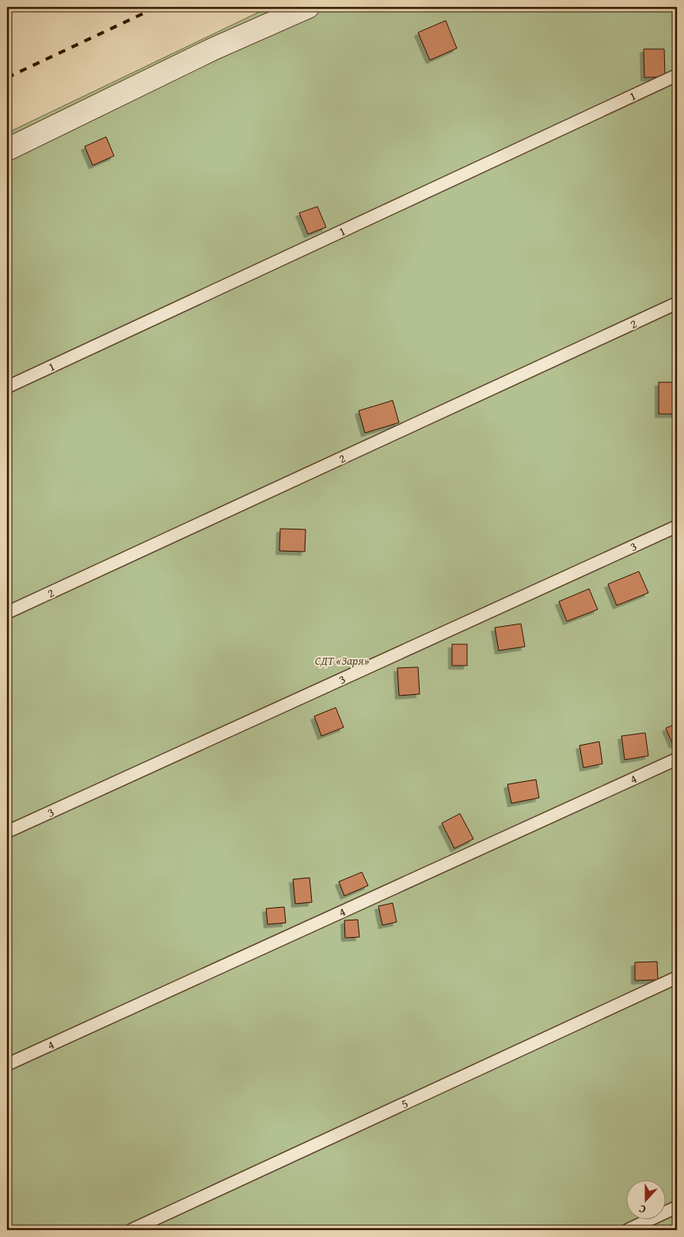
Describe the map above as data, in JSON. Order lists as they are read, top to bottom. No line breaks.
{"streets":{"lane":["1","2","3","4","5"]},"parks":["СДТ «Заря»"],"north":"bottom"}
